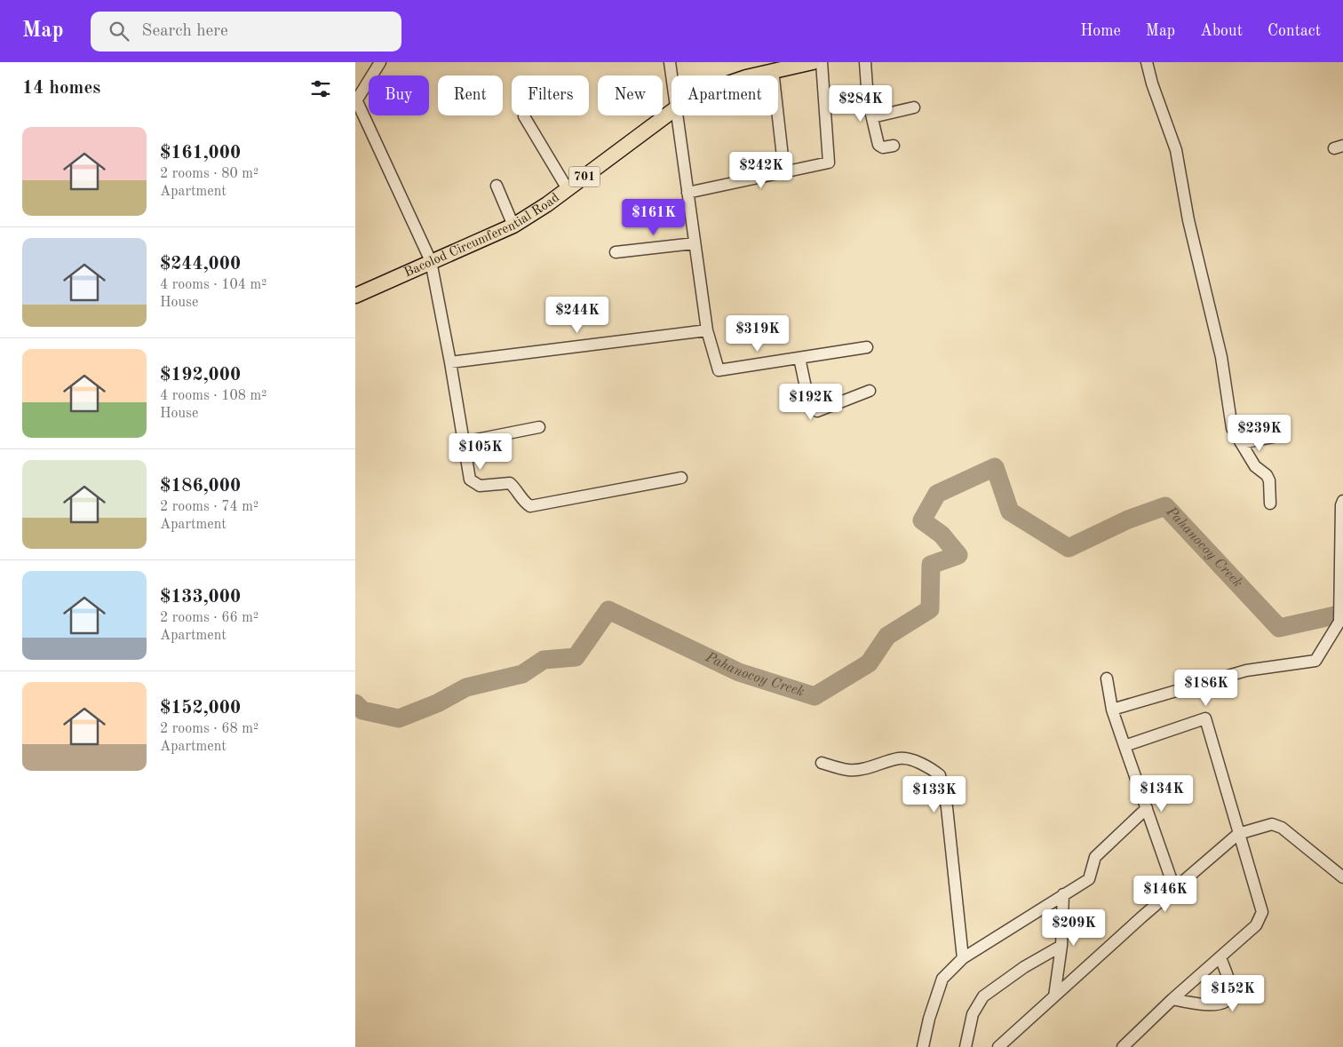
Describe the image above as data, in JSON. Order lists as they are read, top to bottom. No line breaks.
{"streets":{"main road":["701","Bacolod Circumferential Road"]},"water":["Pahanocoy Creek"],"page":{"header":"Map","search":"Search here","nav":["Home","Map","About","Contact"],"heading":"14 homes","chip":["Buy","Rent","Filters","New","Apartment"],"price":["$284K","$242K","$161K","$244K","$319K","$192K","$239K","$105K","$186K","$134K","$133K","$146K","$209K","$152K"],"list":[{"name":"$161,000","note":"2 rooms · 80 m² · Apartment"},{"name":"$244,000","note":"4 rooms · 104 m² · House"},{"name":"$192,000","note":"4 rooms · 108 m² · House"},{"name":"$186,000","note":"2 rooms · 74 m² · Apartment"},{"name":"$133,000","note":"2 rooms · 66 m² · Apartment"},{"name":"$152,000","note":"2 rooms · 68 m² · Apartment"}]}}
